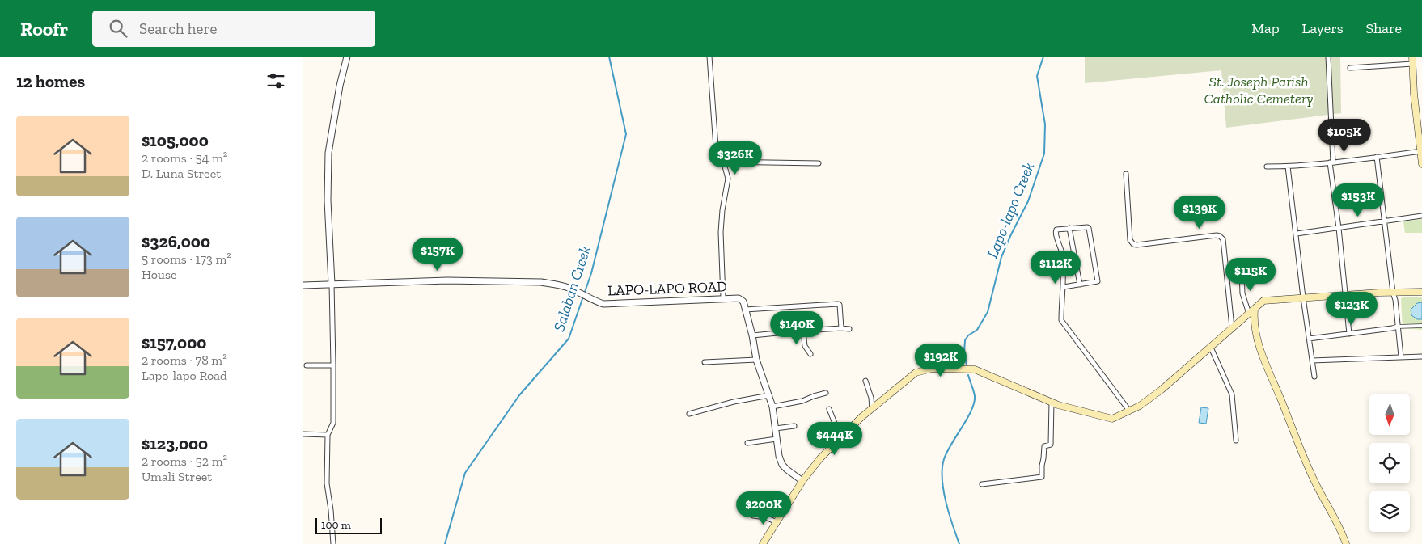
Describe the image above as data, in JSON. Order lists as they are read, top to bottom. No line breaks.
{"streets":{"street":["LAPO-LAPO ROAD"]},"water":["Lapo-lapo Creek","Salaban Creek"],"parks":["St. Joseph Parish Catholic Cemetery"],"scale_bar":"100 m","north":"bottom","page":{"header":"Roofr","search":"Search here","nav":["Map","Layers","Share"],"heading":"12 homes","list":[{"name":"$105,000","note":"2 rooms · 54 m² · D. Luna Street"},{"name":"$326,000","note":"5 rooms · 173 m² · House"},{"name":"$157,000","note":"2 rooms · 78 m² · Lapo-lapo Road"},{"name":"$123,000","note":"2 rooms · 52 m² · Umali Street"}],"price":["$105K","$326K","$153K","$139K","$157K","$112K","$115K","$123K","$140K","$192K","$444K","$200K"],"scale":"100 m"}}
